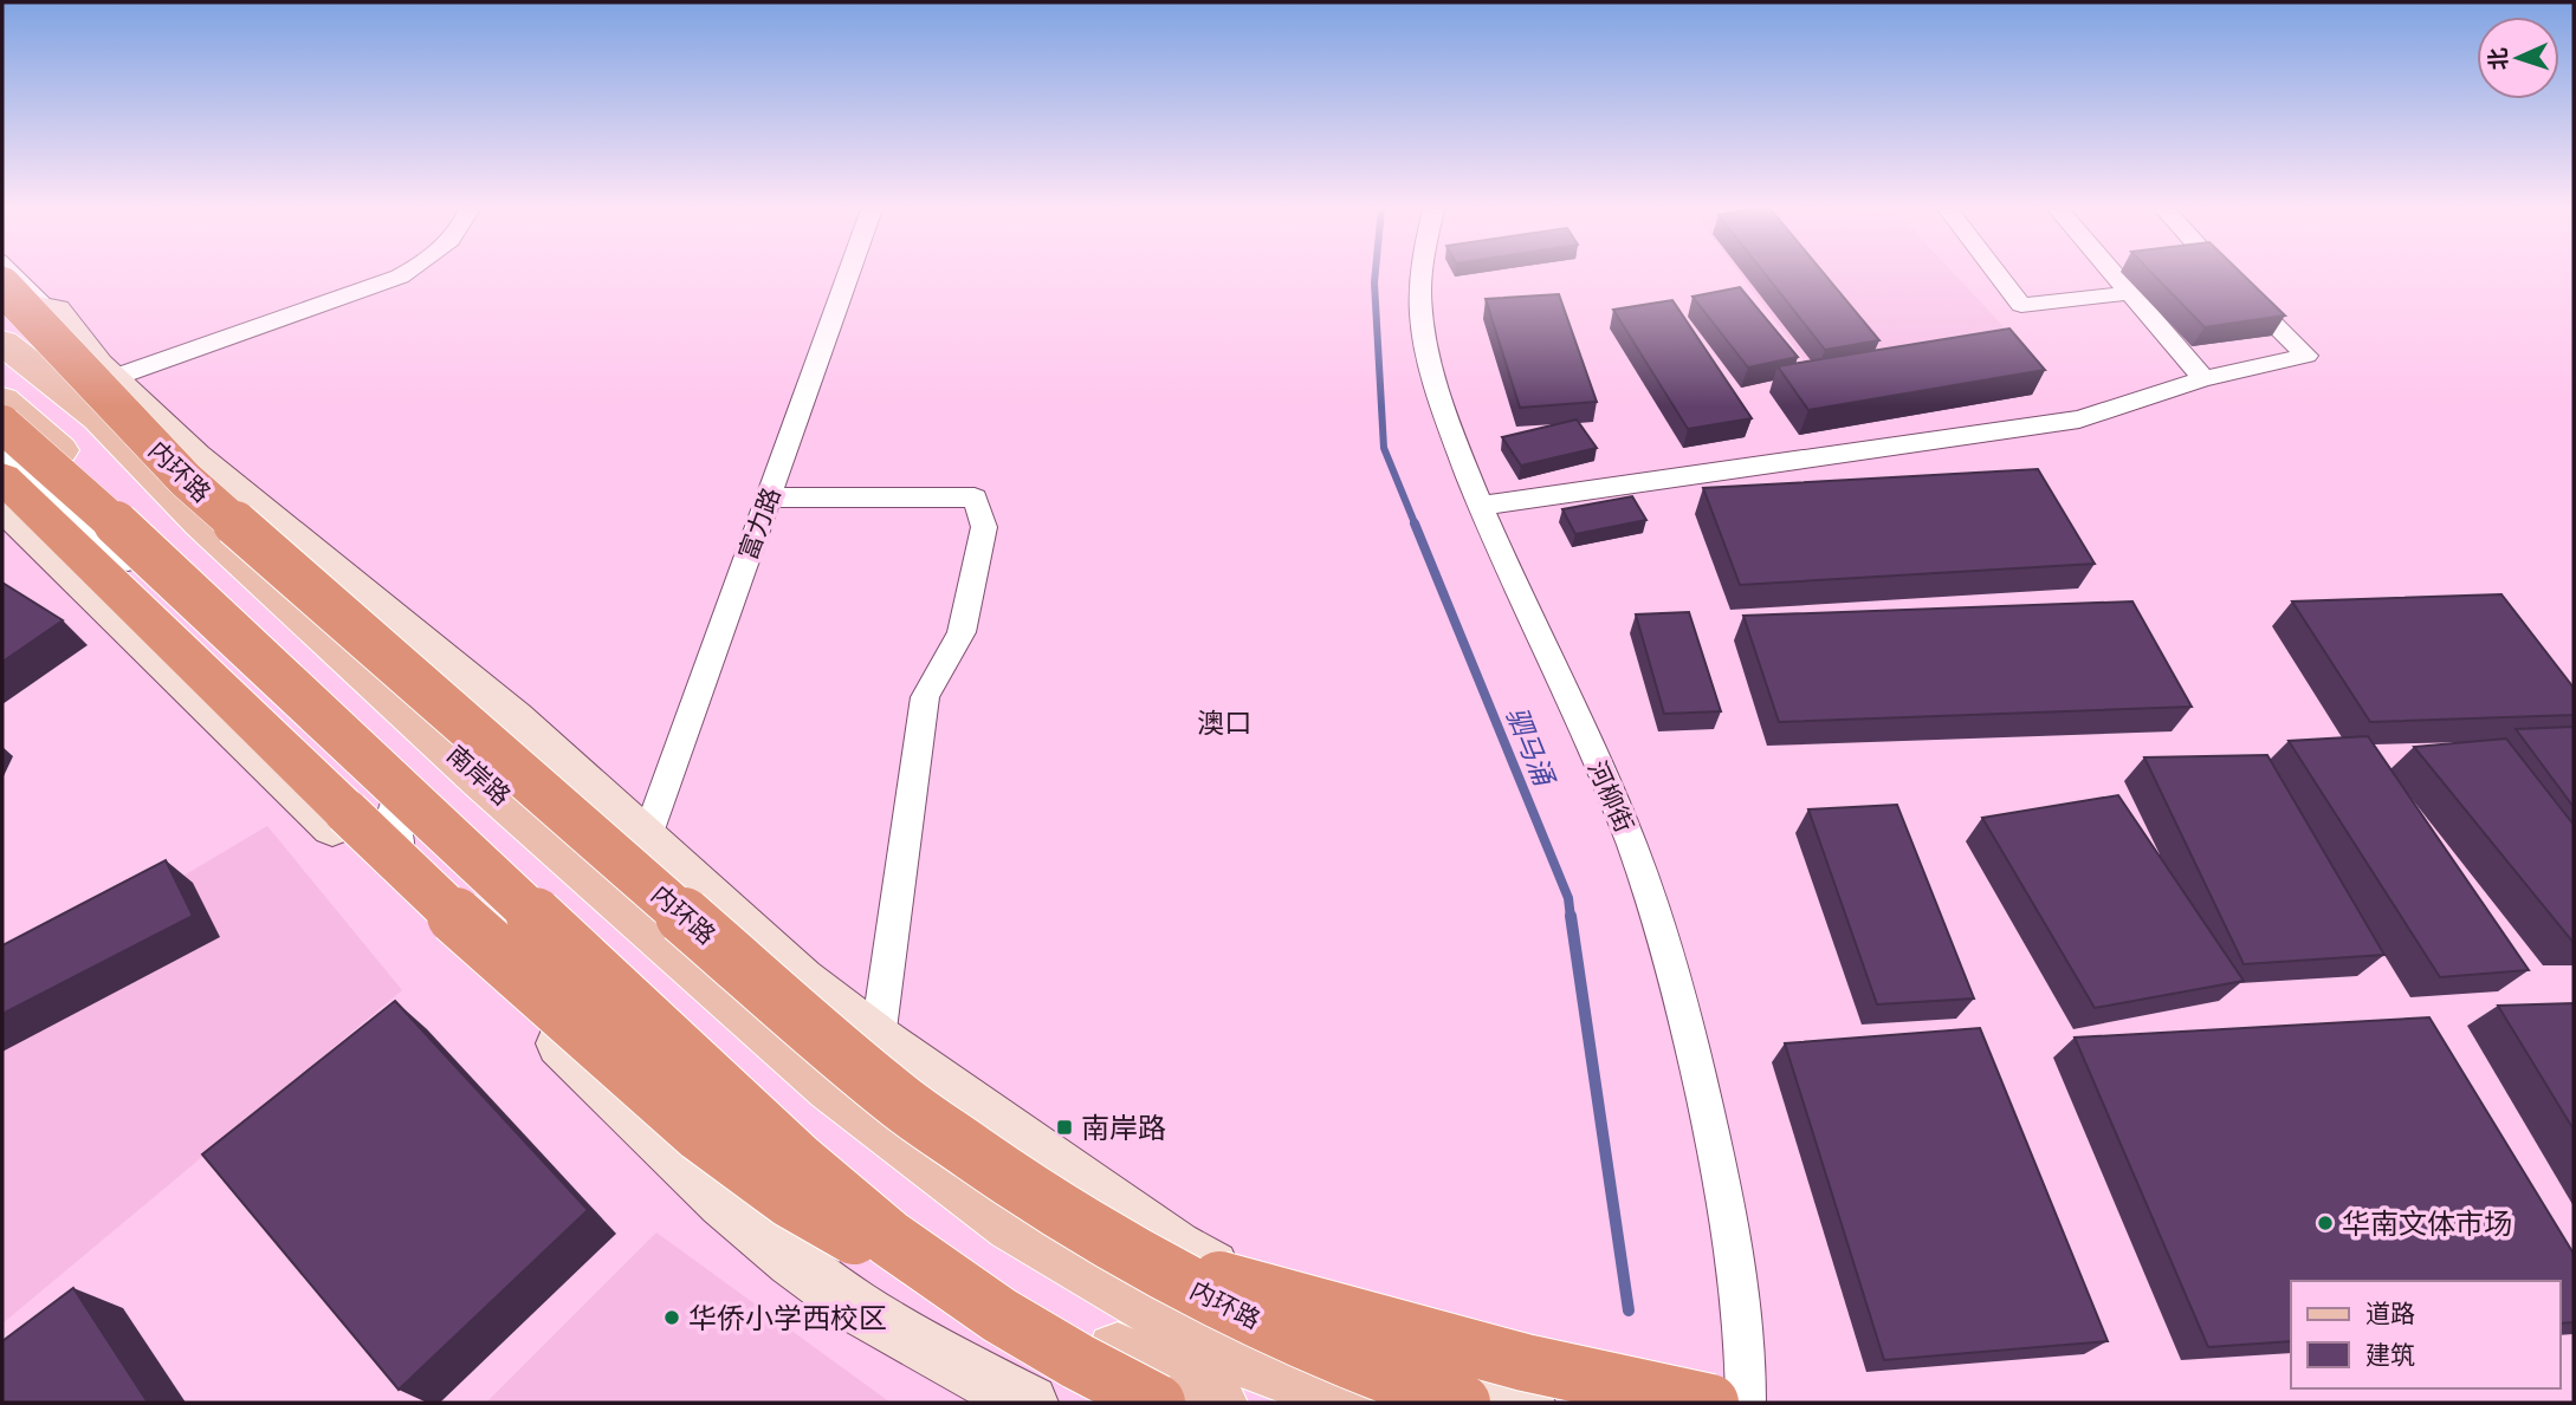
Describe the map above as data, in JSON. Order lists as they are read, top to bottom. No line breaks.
{"streets":{"highway":["内环路"],"main road":["南岸路"],"street":["富力路","河柳街"]},"crossings":[["内环路","南岸路"]],"districts":["澳口"],"water":["驷马涌"],"places":{"transit":["南岸路"],"other":["华南文体市场","华侨小学西校区"]},"legend":["道路","建筑"],"north":"left"}
